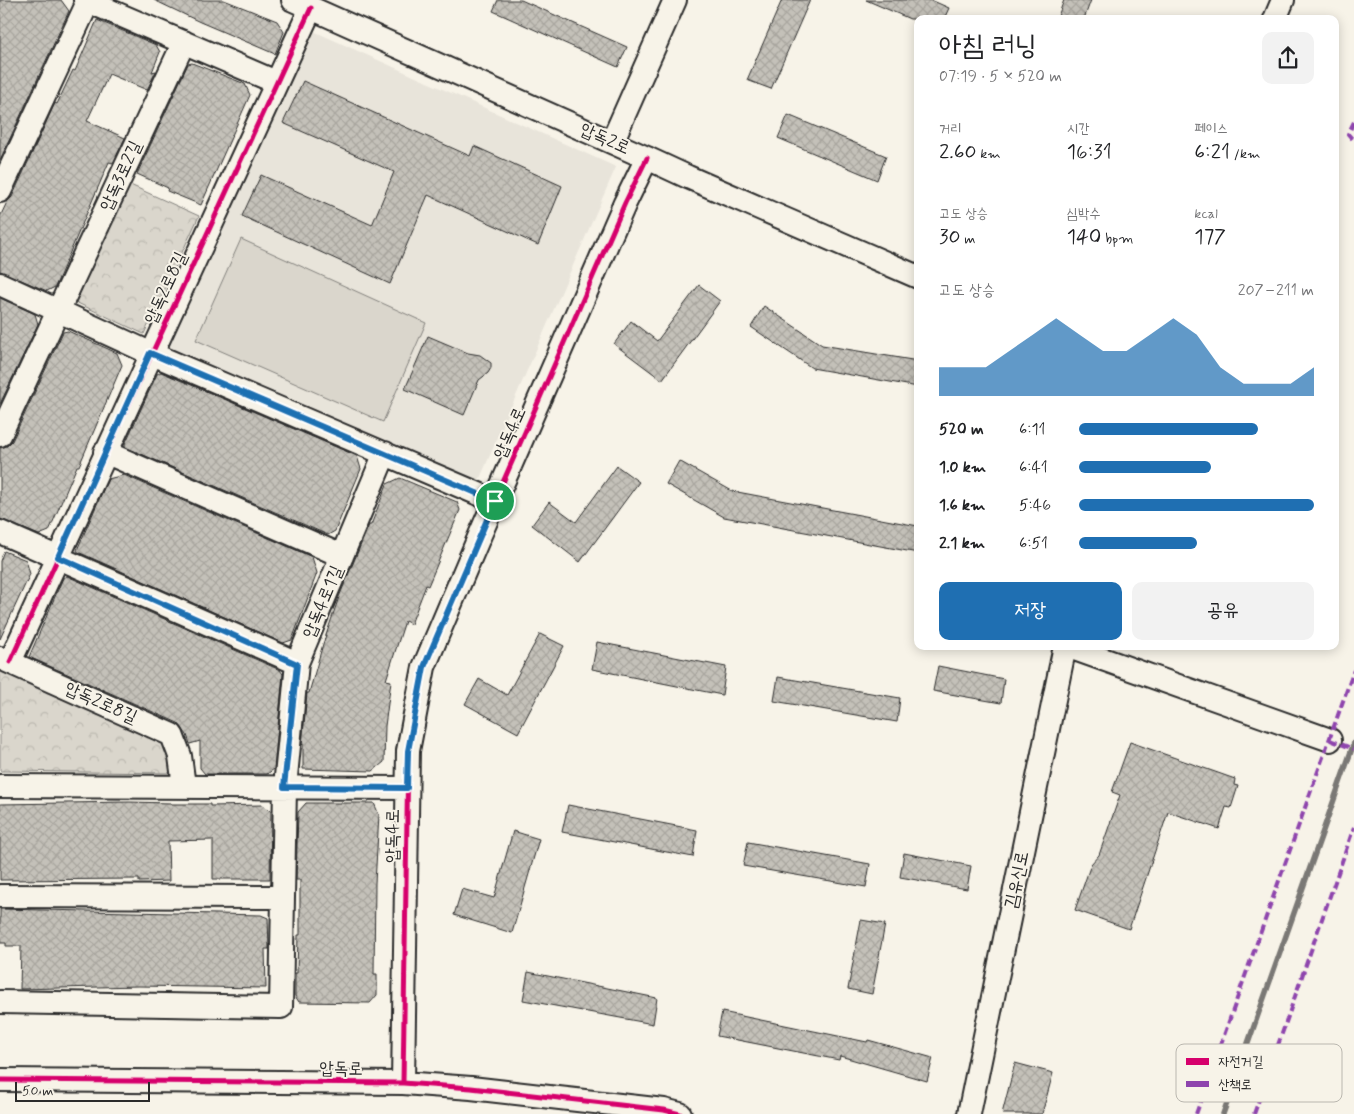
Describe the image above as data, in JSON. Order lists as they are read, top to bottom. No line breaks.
{"streets":{"street":["압독2로","압독3로2길","압독2로8길","압독4로","압독4로1길","김유신로","압독로"]},"crossings":[["압독2로","압독2로8길"],["압독2로","압독4로"],["압독4로","압독로"]],"legend":["자전거길","산책로"],"scale_bar":"50 m","page":{"heading":["아침 러닝","07:19 · 5 × 520 m"],"stats":[["거리","2.60 km"],["시간","16:31"],["페이스","6:21 /km"],["고도 상승","30 m"],["심박수","140 bpm"],["kcal","177"]],"chart":["고도 상승","207–211 m"],"list":[{"name":"520 m","note":"6:11"},{"name":"1.0 km","note":"6:41"},{"name":"1.6 km","note":"5:46"},{"name":"2.1 km","note":"6:51"}],"buttons":["저장","공유"],"scale":"50 m"}}
